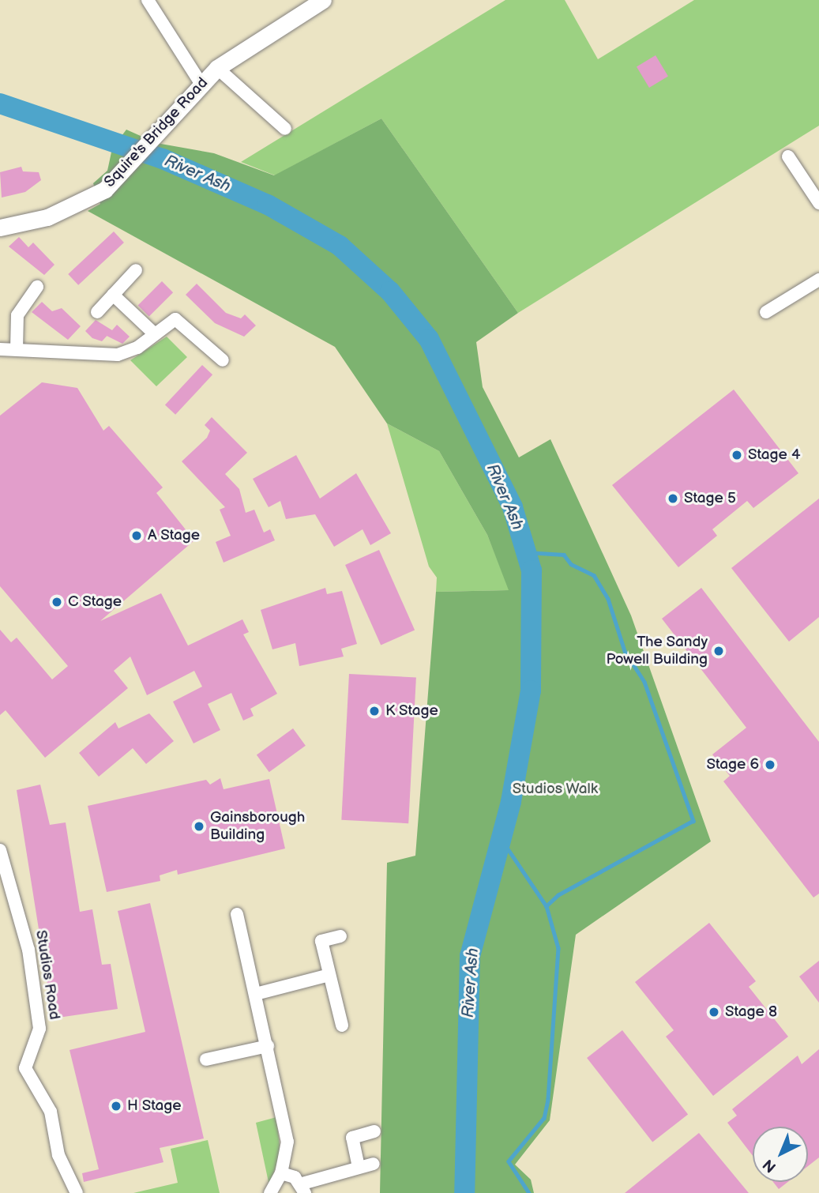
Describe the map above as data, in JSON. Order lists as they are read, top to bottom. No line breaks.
{"streets":{"street":["Squire's Bridge Road","Studios Road"]},"water":["River Ash"],"parks":["Studios Walk"],"places":["Stage 4","Stage 5","A Stage","C Stage","The Sandy Powell Building","K Stage","Stage 6","Gainsborough Building","Stage 8","H Stage"],"north":"bottom left"}
